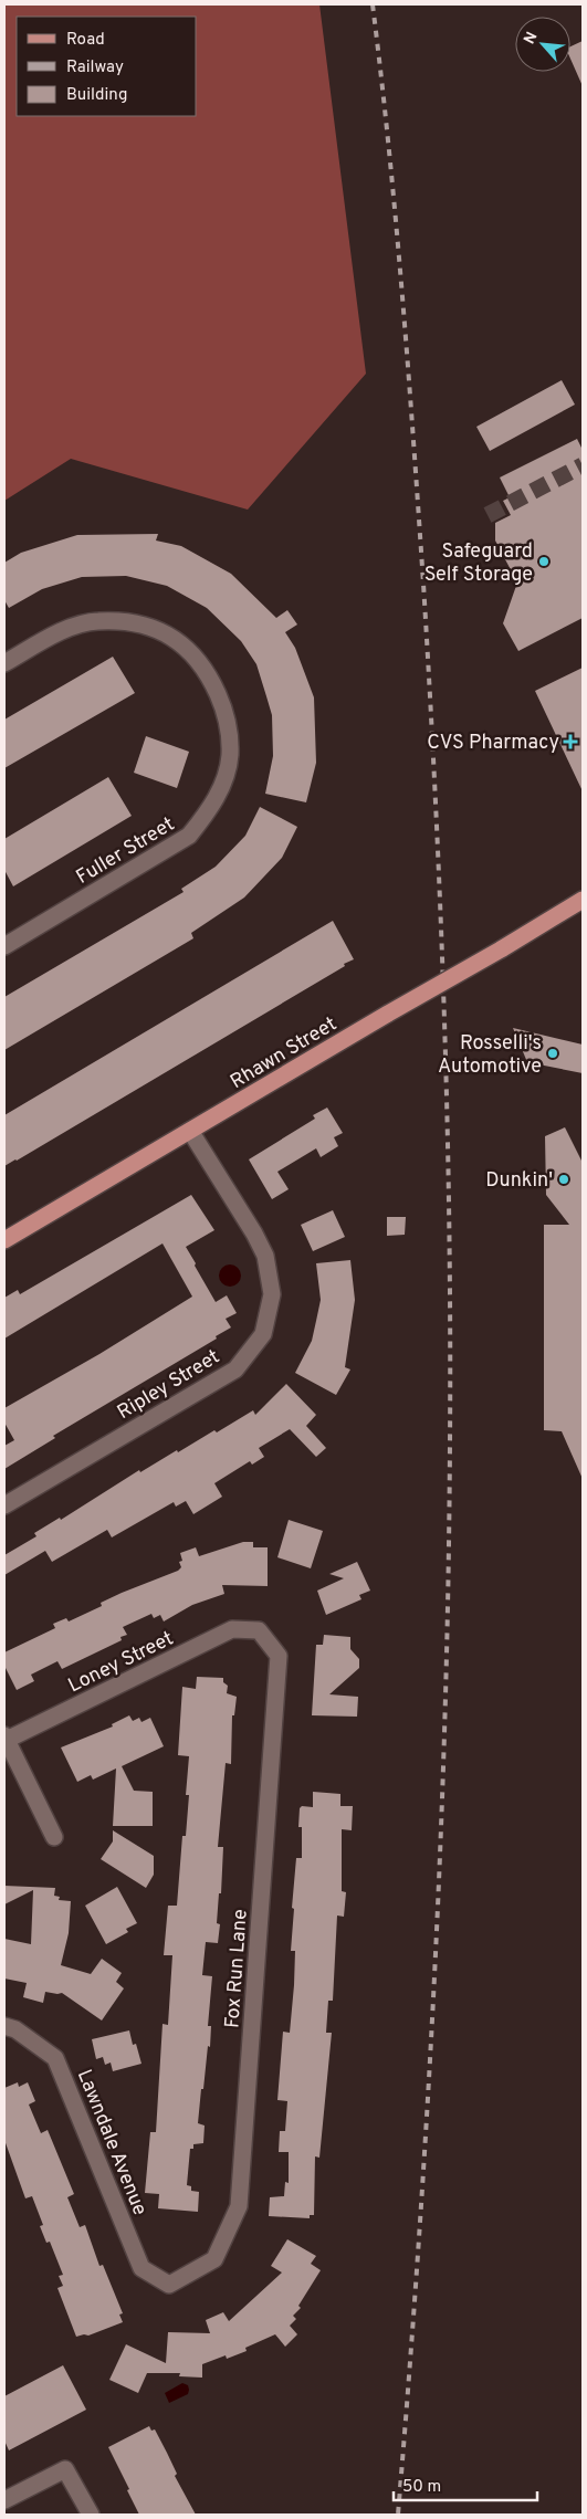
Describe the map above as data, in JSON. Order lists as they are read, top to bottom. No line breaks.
{"streets":{"main road":["Rhawn Street"],"street":["Fuller Street","Ripley Street","Loney Street","Fox Run Lane","Lawndale Avenue"]},"crossings":[["Rhawn Street","Ripley Street"],["Loney Street","Fox Run Lane"],["Fox Run Lane","Lawndale Avenue"]],"places":{"other":["Safeguard Self Storage","Rosselli's Automotive","Dunkin'"],"health":["CVS Pharmacy"]},"legend":["Road","Railway","Building"],"scale_bar":"50 m","north":"top left"}
